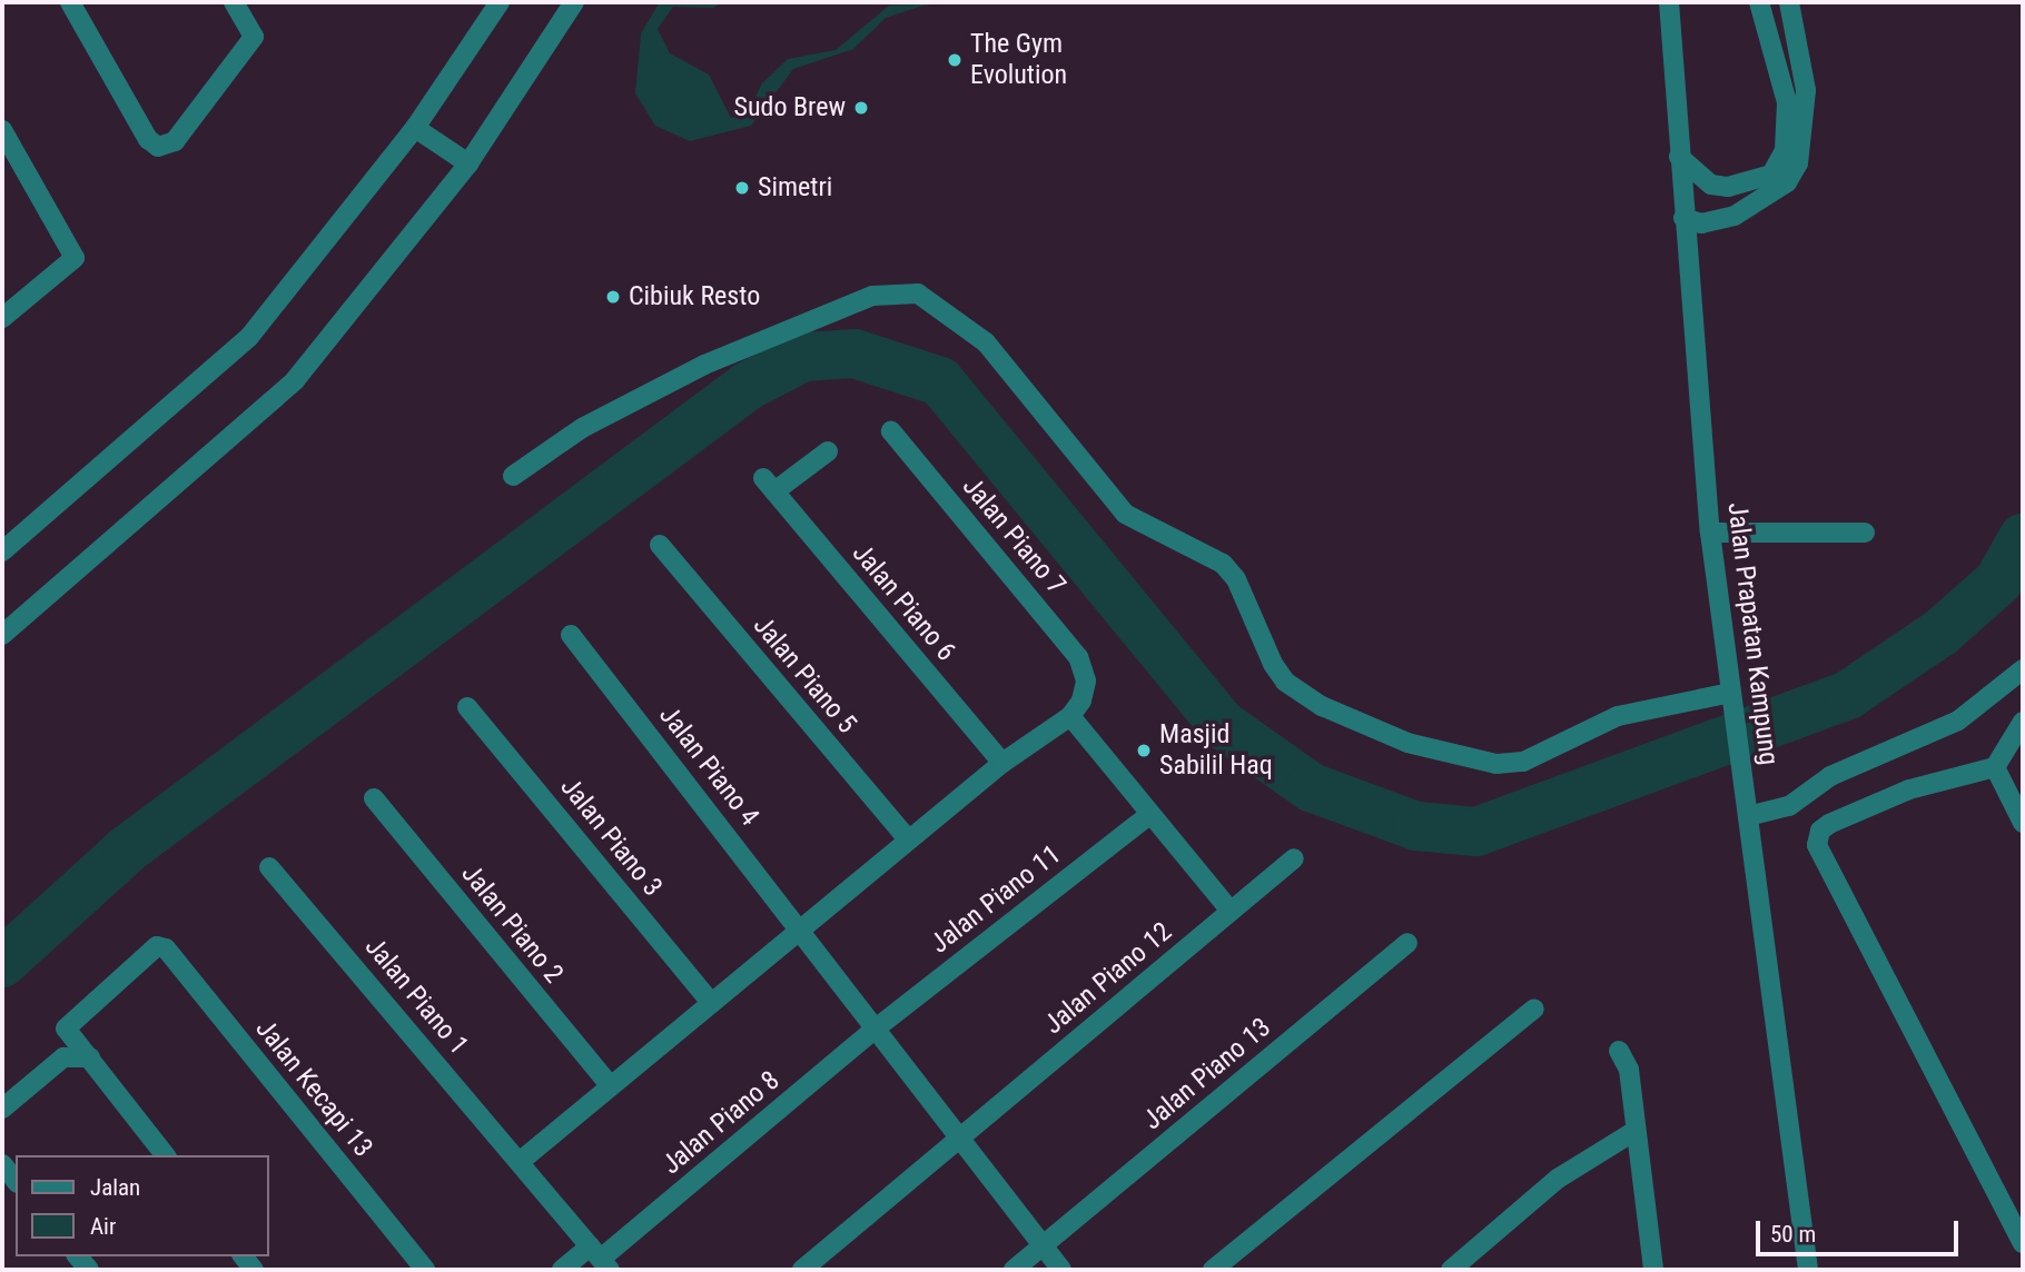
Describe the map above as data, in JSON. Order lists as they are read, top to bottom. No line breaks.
{"streets":{"street":["Jalan Piano 7","Jalan Piano 6","Jalan Prapatan Kampung","Jalan Piano 5","Jalan Piano 4","Jalan Piano 3","Jalan Piano 11","Jalan Piano 2","Jalan Piano 12","Jalan Piano 1","Jalan Piano 13","Jalan Kecapi 13","Jalan Piano 8"]},"crossings":[["Jalan Piano 4","Jalan Piano 11"],["Jalan Piano 4","Jalan Piano 12"],["Jalan Piano 4","Jalan Piano 13"],["Jalan Piano 4","Jalan Piano 8"],["Jalan Piano 11","Jalan Piano 8"],["Jalan Piano 1","Jalan Piano 8"]],"places":["The Gym Evolution","Sudo Brew","Simetri","Cibiuk Resto","Masjid Sabilil Haq"],"legend":["Jalan","Air"],"scale_bar":"50 m"}
